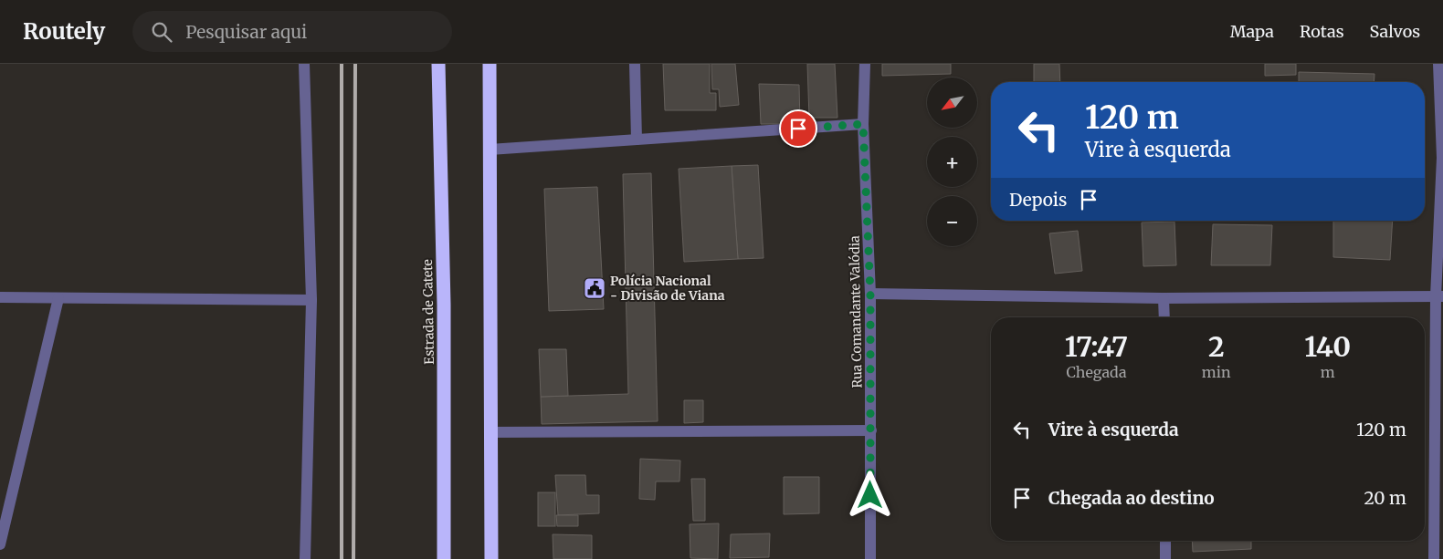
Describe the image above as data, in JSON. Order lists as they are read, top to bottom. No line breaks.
{"streets":{"highway":["Estrada de Catete"],"street":["Rua Comandante Valódia"]},"places":{"public building":["Polícia Nacional - Divisão de Viana"]},"north":"bottom left","page":{"header":"Routely","search":"Pesquisar aqui","nav":["Mapa","Rotas","Salvos"],"map_buttons":["+","−"],"turn":["120 m","Vire à esquerda"],"then":"Depois","eta":["17:47","Chegada","2","min","140","m"],"list":[{"name":"Vire à esquerda","value":"120 m"},{"name":"Chegada ao destino","value":"20 m"}]}}
